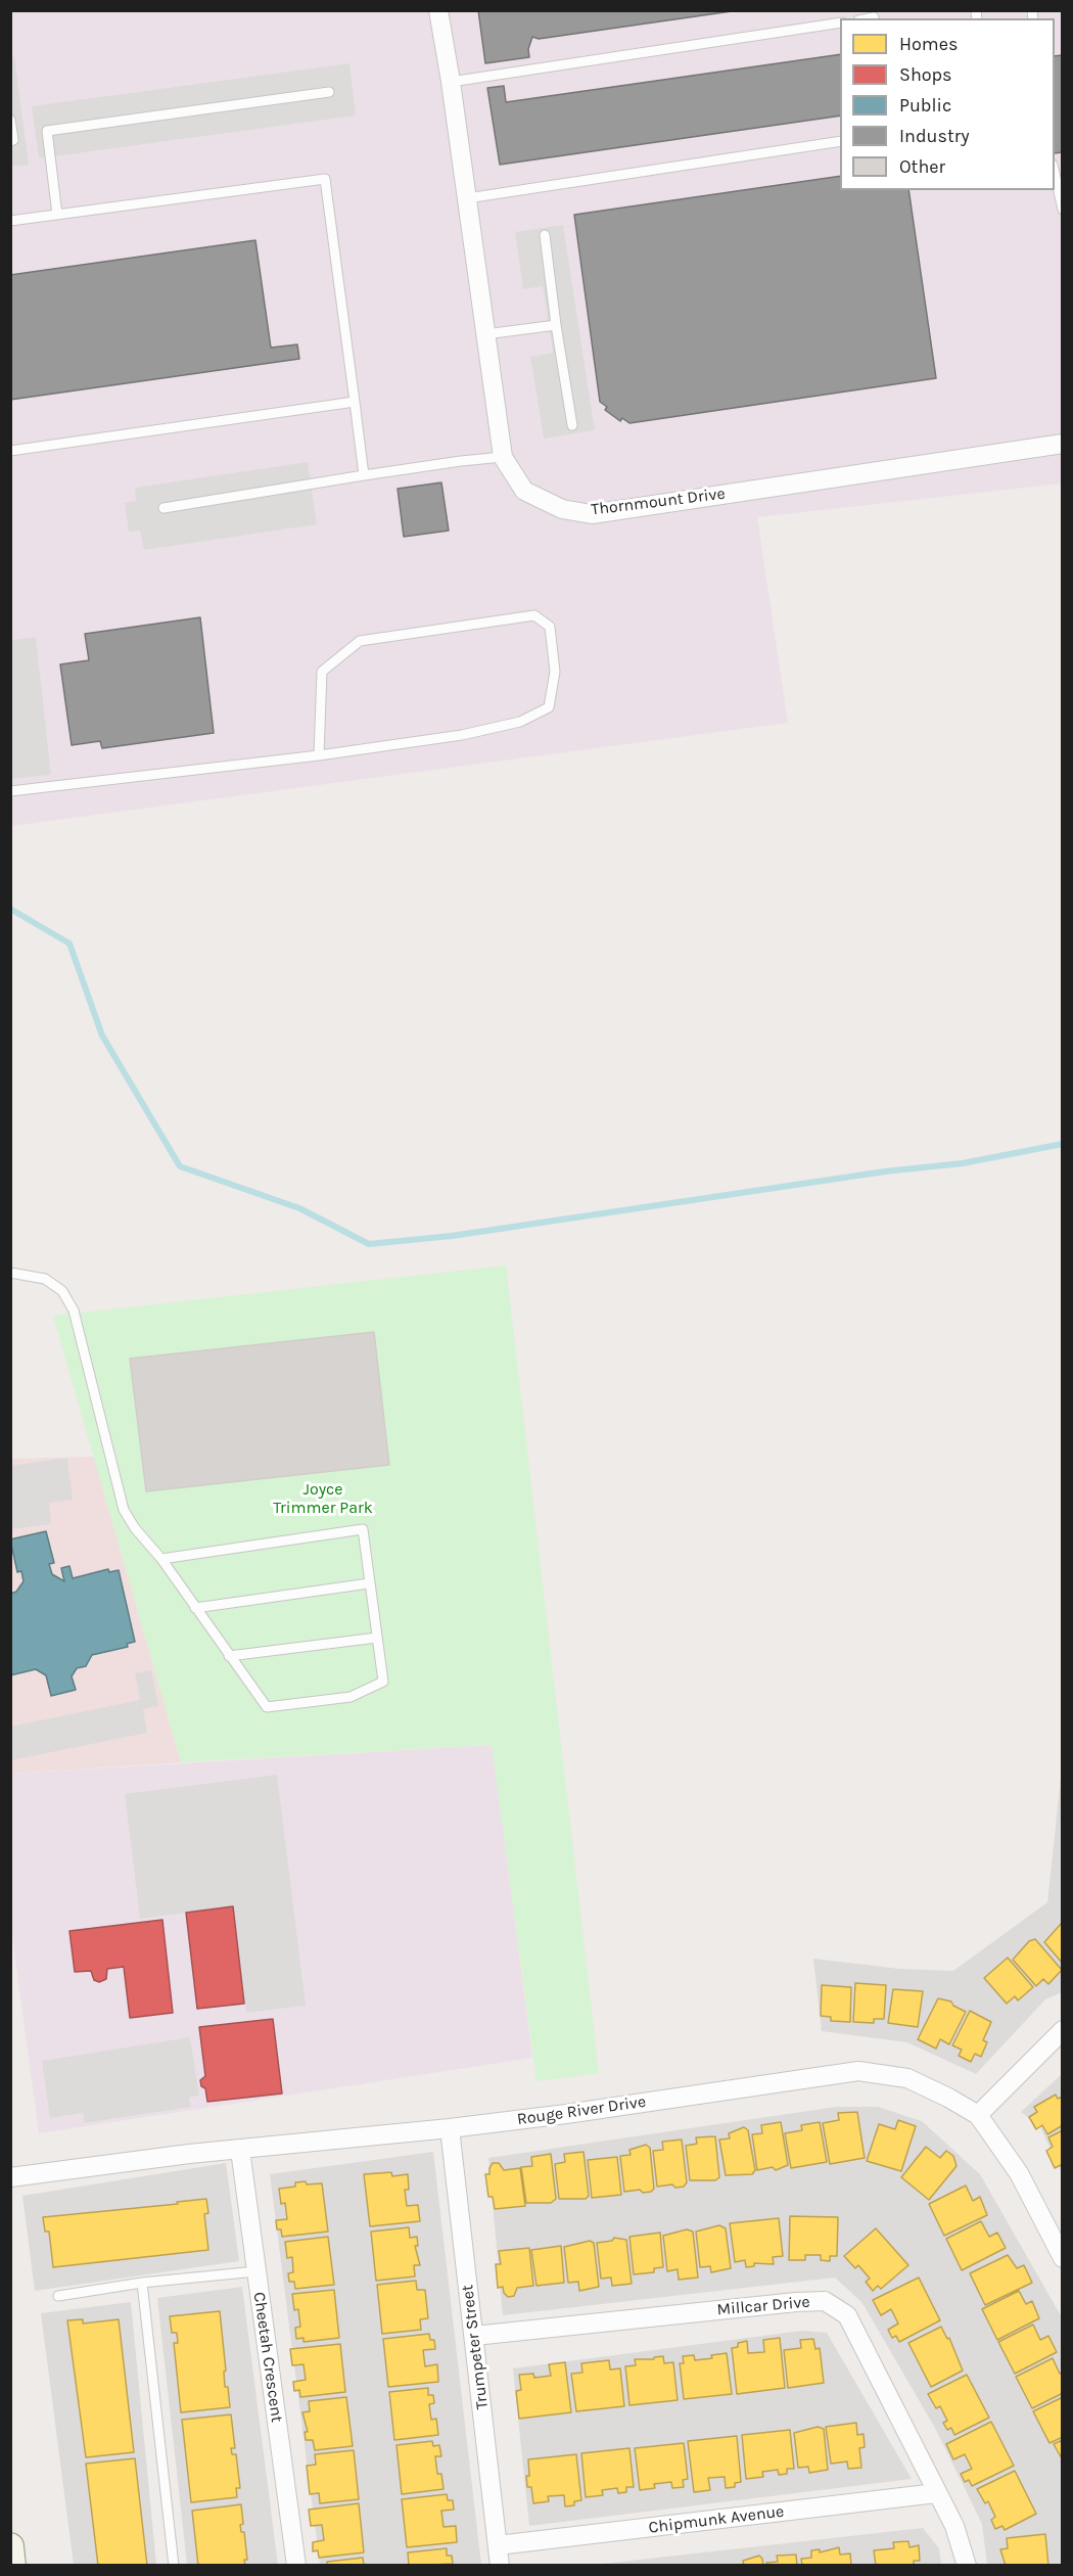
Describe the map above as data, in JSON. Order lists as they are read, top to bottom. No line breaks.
{"streets":{"street":["Thornmount Drive","Rouge River Drive","Millcar Drive","Trumpeter Street","Cheetah Crescent","Chipmunk Avenue"]},"crossings":[["Rouge River Drive","Trumpeter Street"],["Rouge River Drive","Cheetah Crescent"],["Millcar Drive","Trumpeter Street"],["Millcar Drive","Chipmunk Avenue"],["Trumpeter Street","Chipmunk Avenue"]],"parks":["Joyce Trimmer Park"],"legend":["Homes","Shops","Public","Industry","Other"]}
